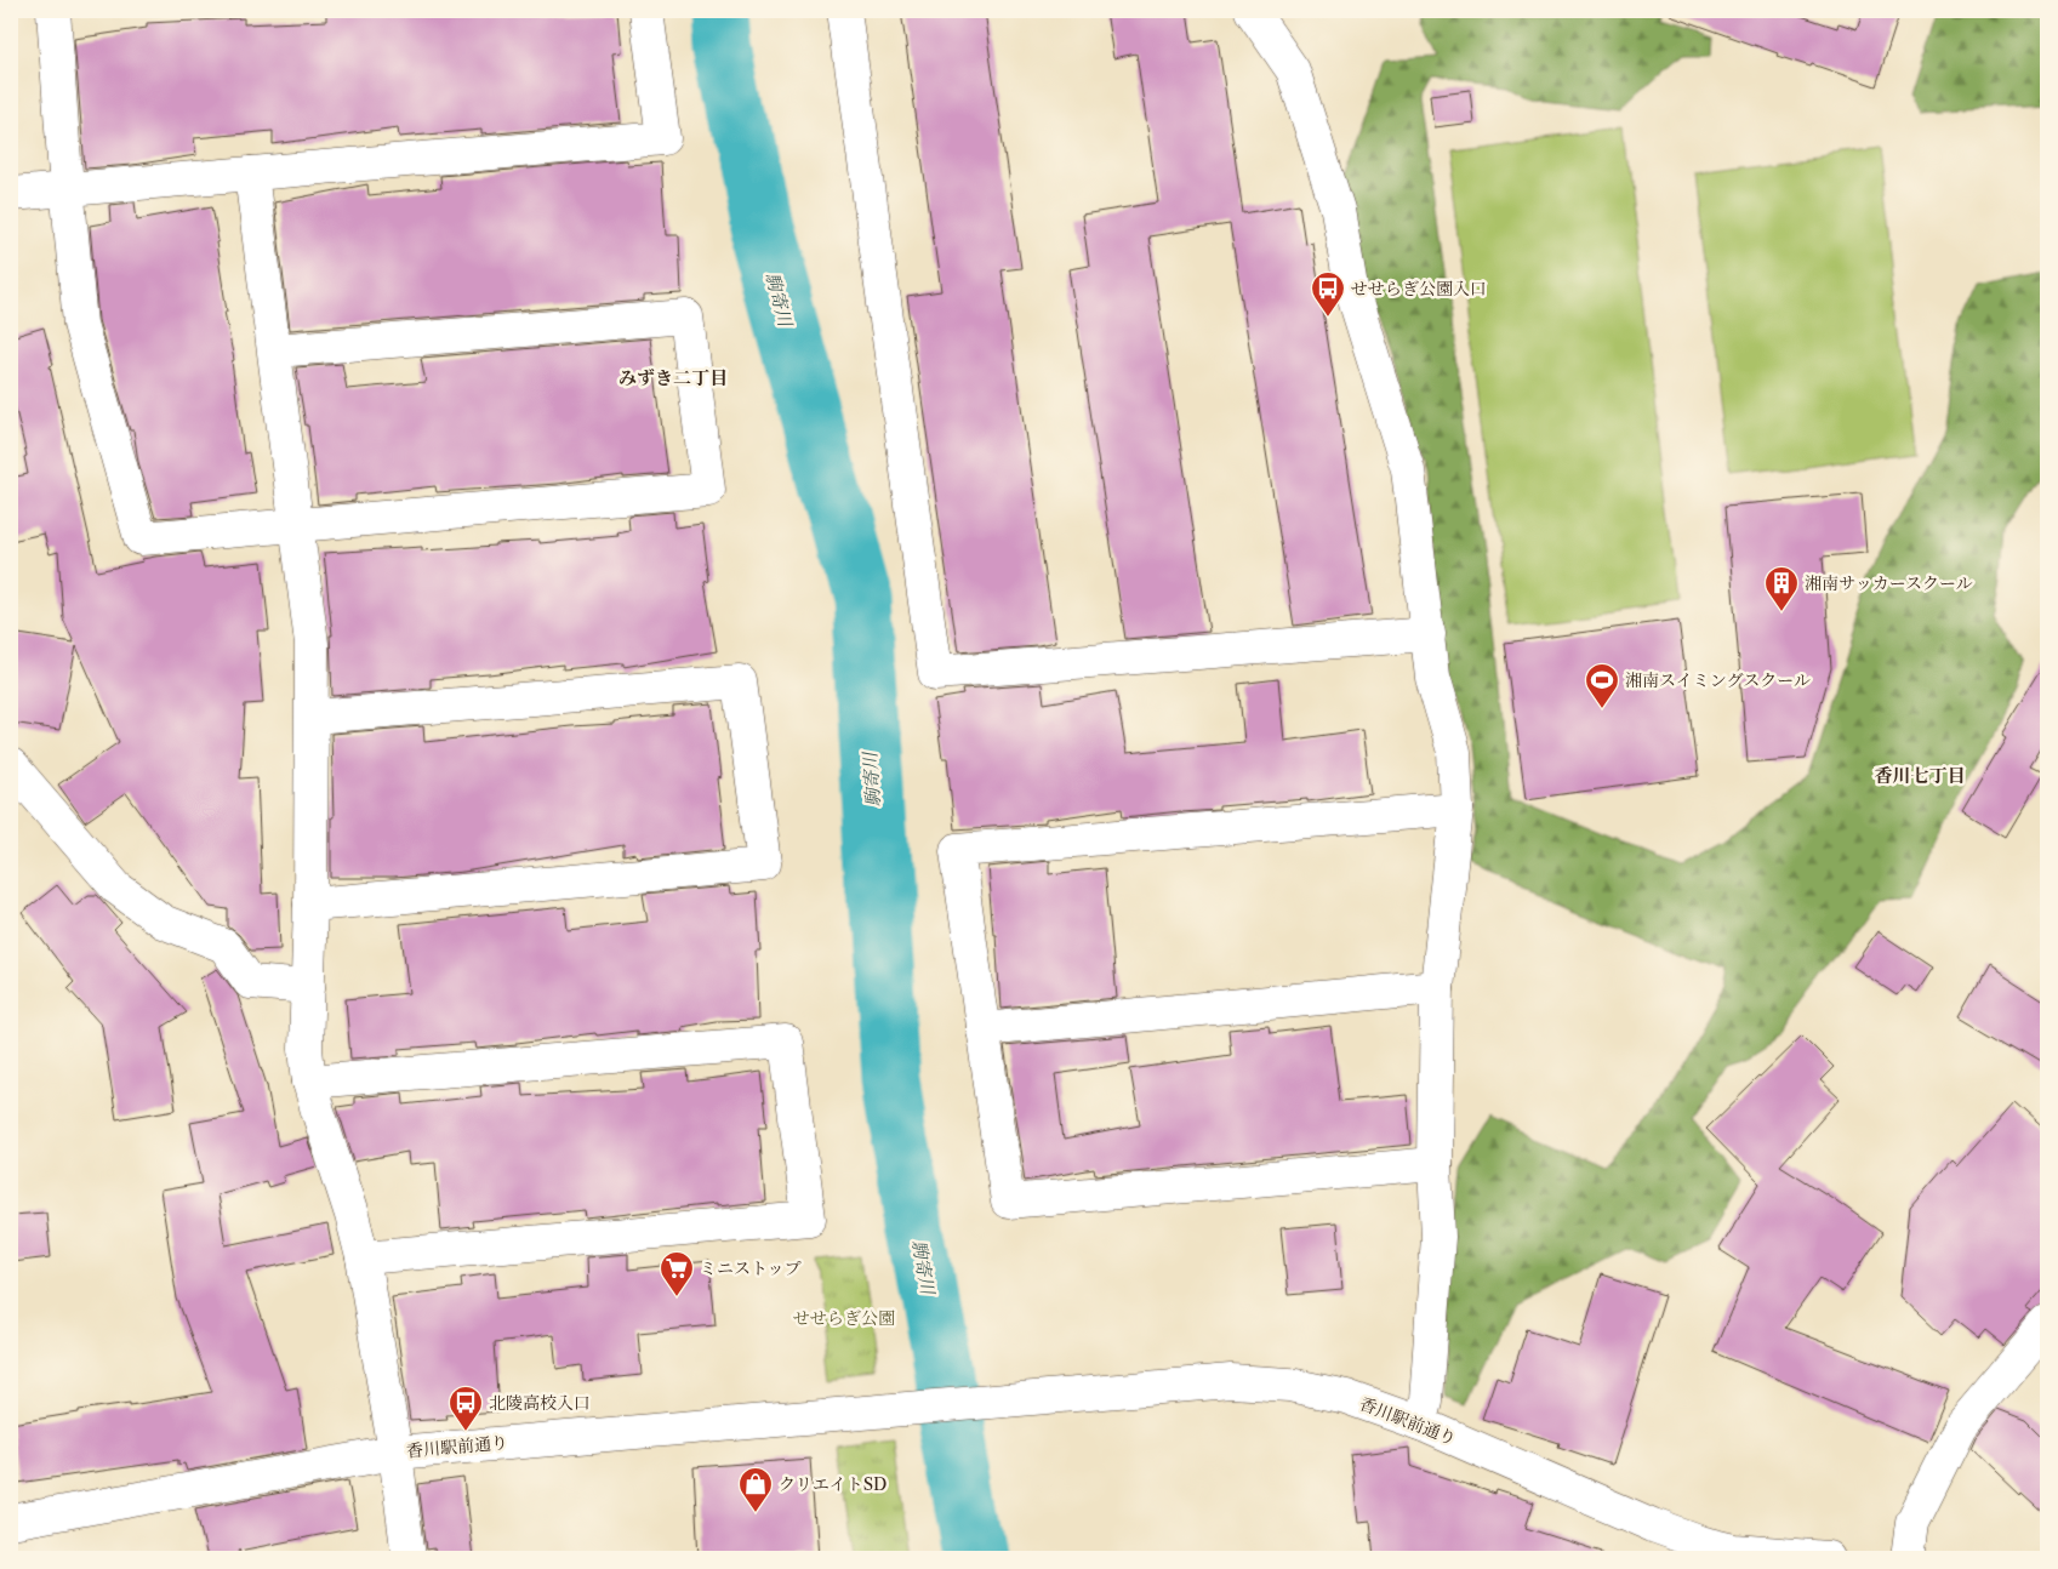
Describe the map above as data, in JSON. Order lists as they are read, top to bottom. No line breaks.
{"streets":{"street":["香川駅前通り"]},"districts":["みずき二丁目","香川七丁目"],"water":["駒寄川"],"parks":["せせらぎ公園"],"places":{"bus stop":["せせらぎ公園入口","北陵高校入口"],"building":["湘南サッカースクール"],"sports":["湘南スイミングスクール"],"supermarket":["ミニストップ"],"shop":["クリエイトSD"]}}
